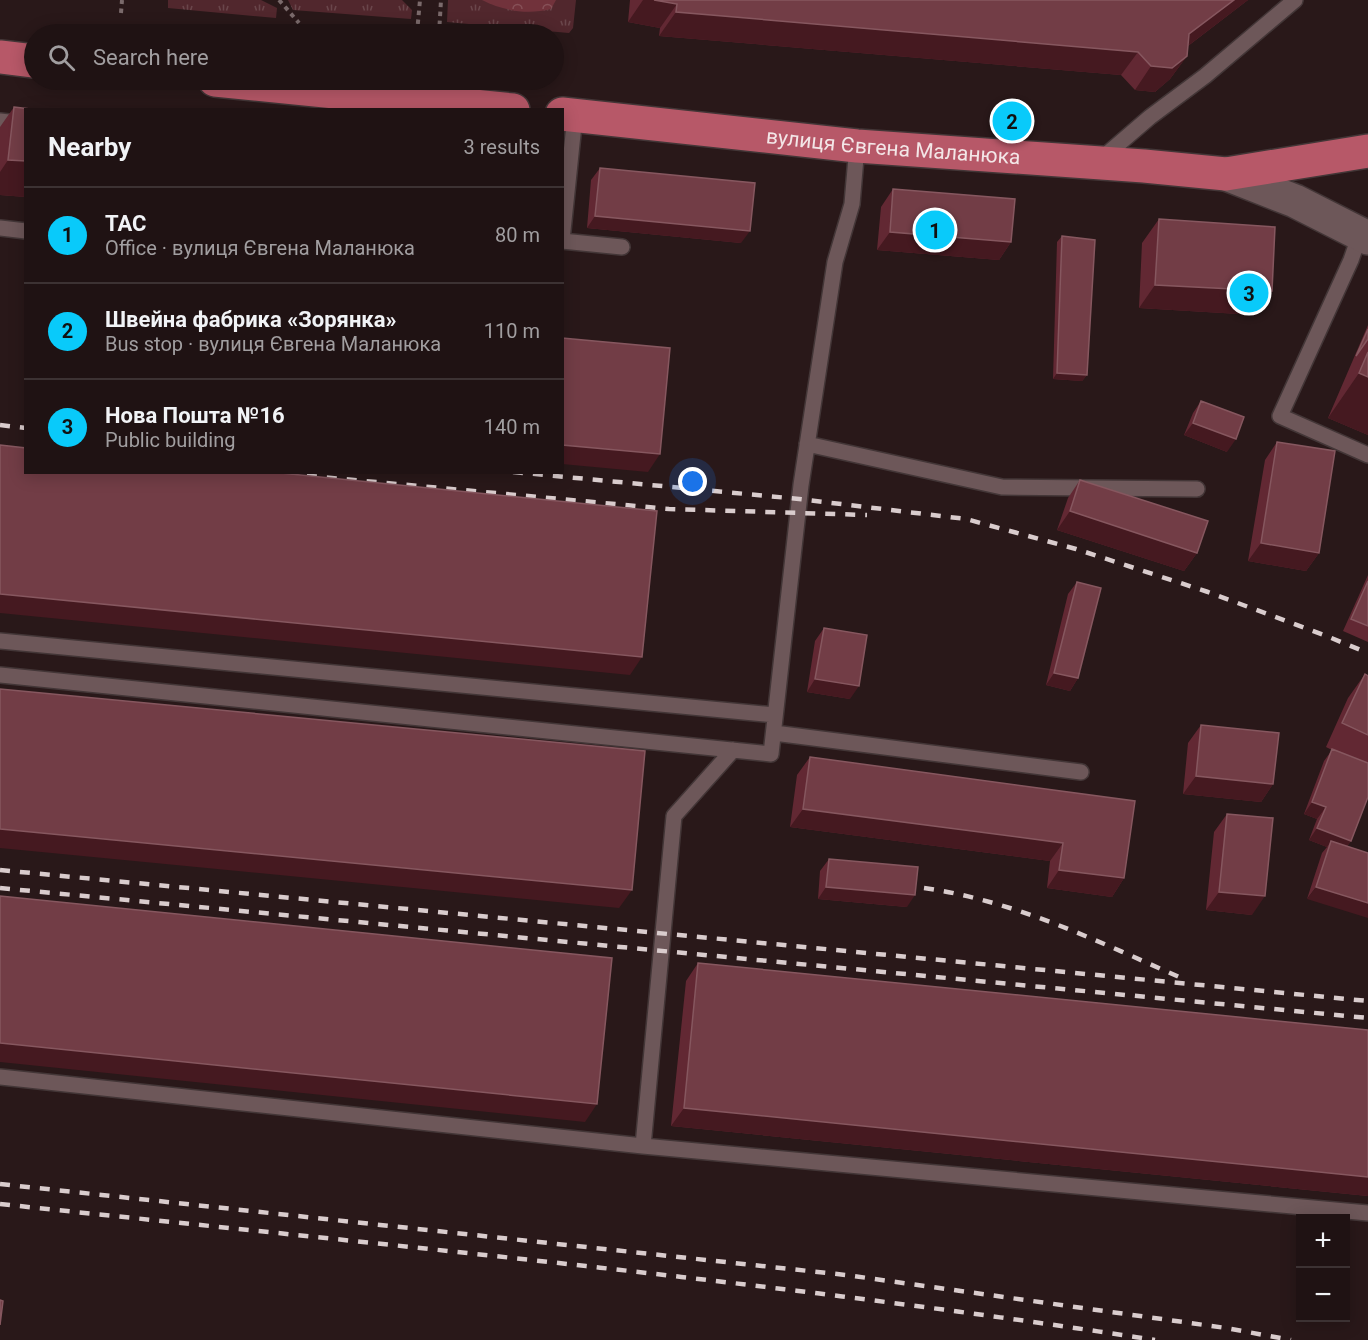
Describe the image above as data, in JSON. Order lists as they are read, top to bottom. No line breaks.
{"streets":{"main road":["вулиця Євгена Маланюка"]},"page":{"search":"Search here","pins":["2","1","3"],"heading":["Nearby","3 results"],"list":[{"mark":"1","name":"ТАС","note":"Office · вулиця Євгена Маланюка","value":"80 m"},{"mark":"2","name":"Швейна фабрика «Зорянка»","note":"Bus stop · вулиця Євгена Маланюка","value":"110 m"},{"mark":"3","name":"Нова Пошта №16","note":"Public building","value":"140 m"}],"map_buttons":["+","−"]}}
